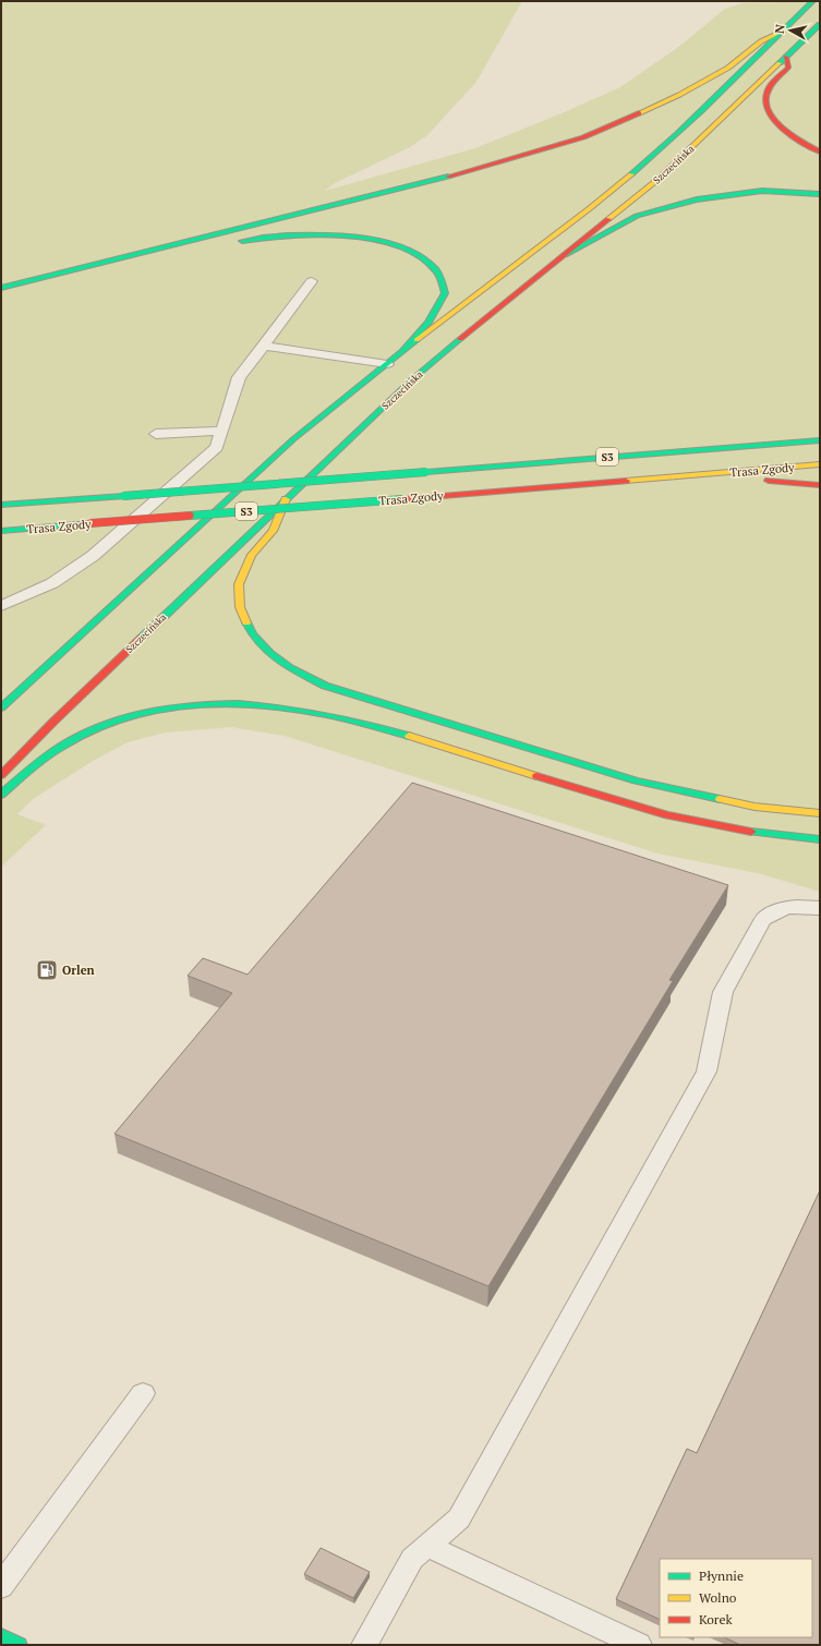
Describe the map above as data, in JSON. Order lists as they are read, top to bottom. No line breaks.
{"streets":{"main road":["Szczecińska","S3","Trasa Zgody"]},"places":{"fuel station":["Orlen"]},"legend":["Płynnie","Wolno","Korek"],"north":"left"}
